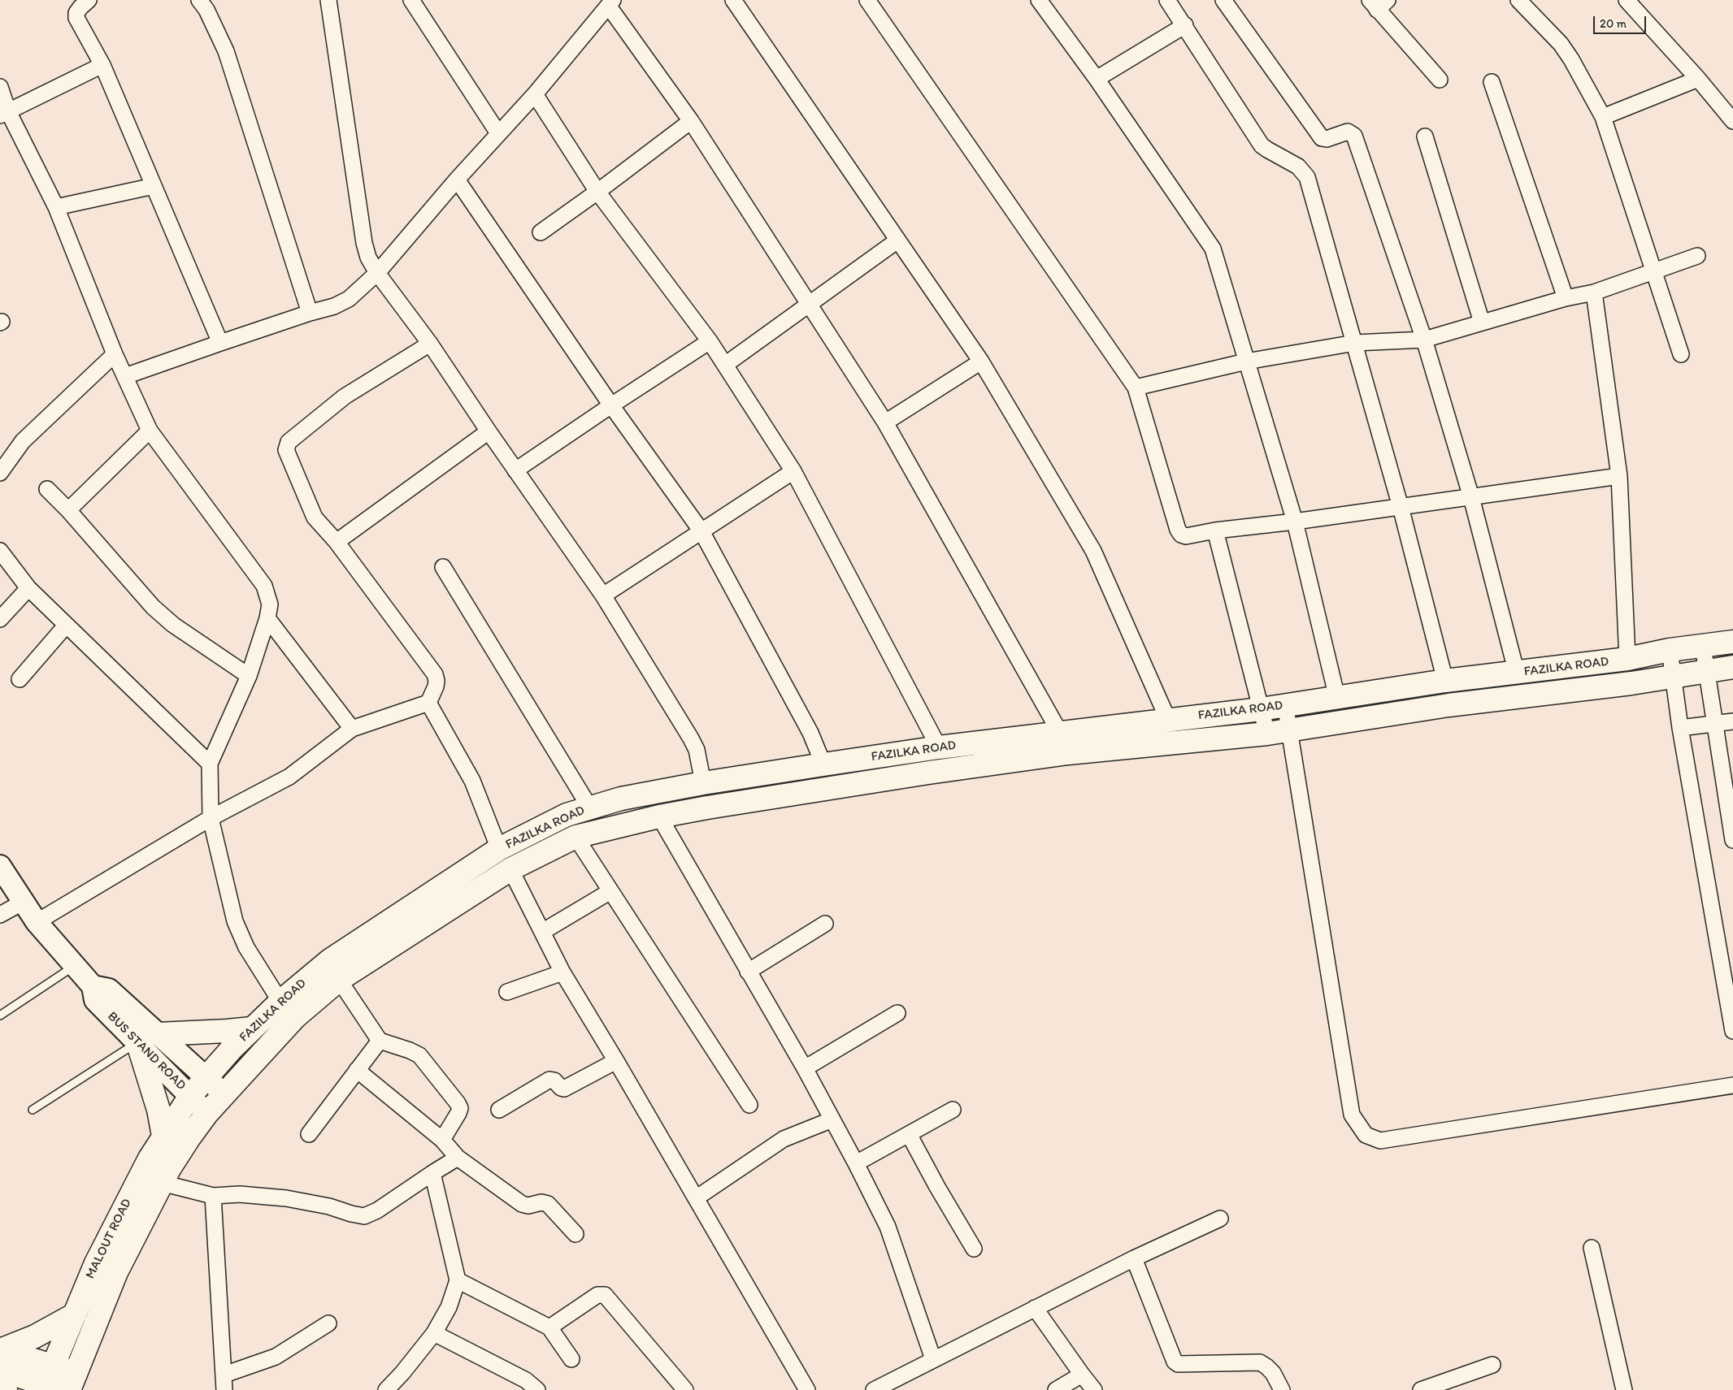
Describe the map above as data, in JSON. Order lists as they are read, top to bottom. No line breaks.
{"streets":{"main road":["FAZILKA ROAD","BUS STAND ROAD","MALOUT ROAD"]},"crossings":[["FAZILKA ROAD","BUS STAND ROAD"],["FAZILKA ROAD","MALOUT ROAD"],["BUS STAND ROAD","MALOUT ROAD"]],"scale_bar":"20 m"}
